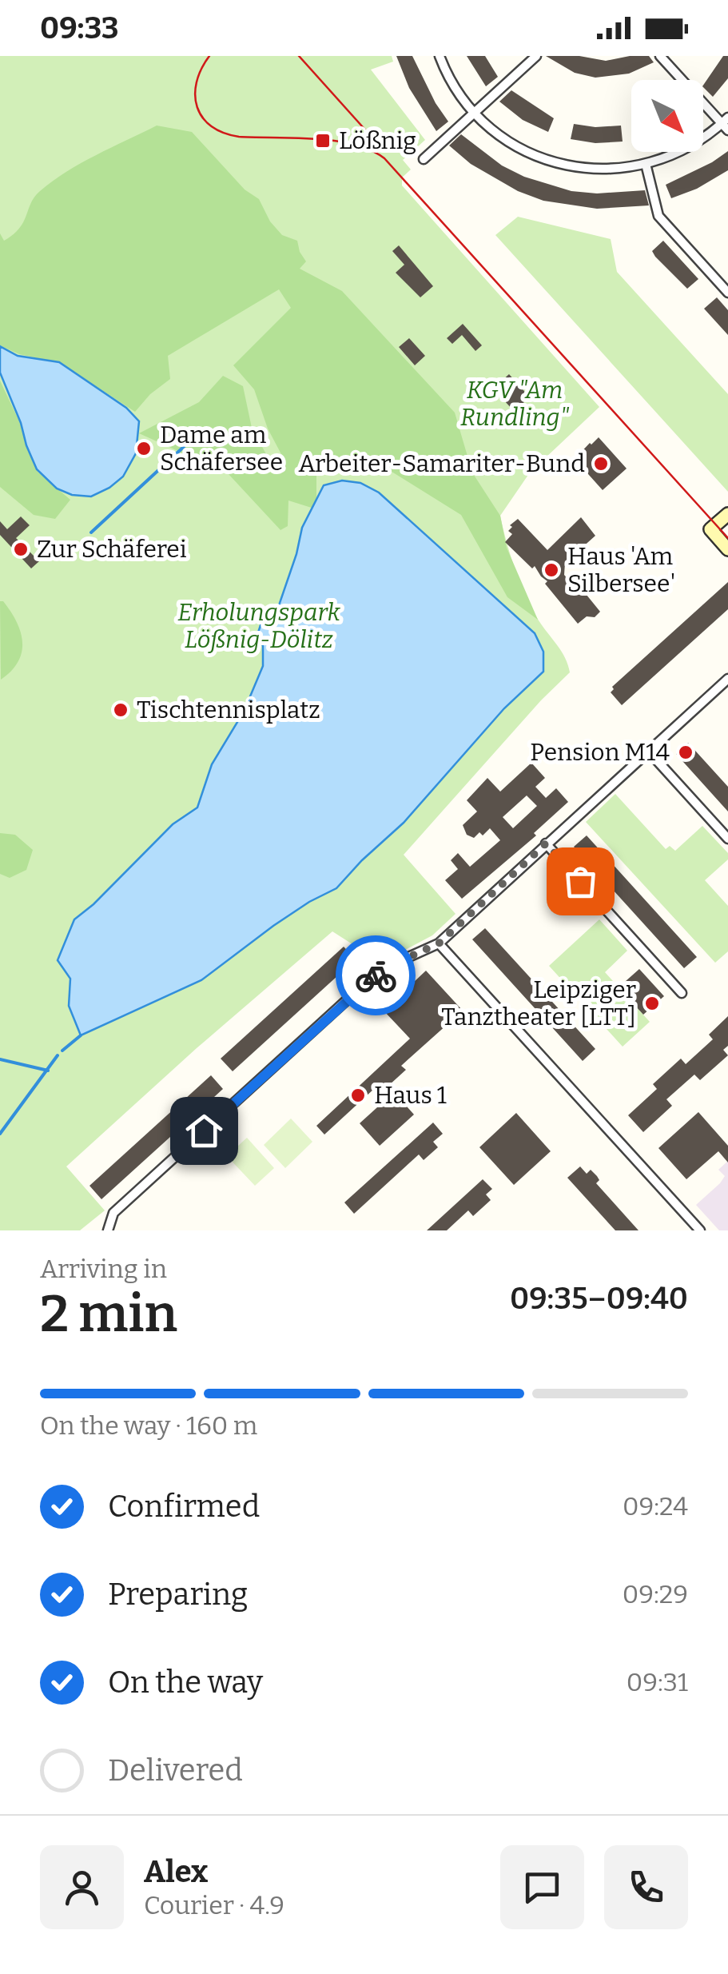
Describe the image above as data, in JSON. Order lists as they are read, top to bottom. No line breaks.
{"parks":["KGV \"Am Rundling\"","Erholungspark Lößnig-Dölitz"],"places":{"transit":["Lößnig"],"other":["Dame am Schäfersee","Arbeiter-Samariter-Bund","Zur Schäferei","Haus 'Am Silbersee'","Tischtennisplatz","Pension M14","Leipziger Tanztheater [LTT]","Haus 1"]},"north":"bottom right","page":{"status":"09:33","heading":["2 min","Arriving in","09:35–09:40"],"panel":["Alex","Courier · 4.9"],"bar":"On the way · 160 m","list":[["Confirmed","09:24"],["Preparing","09:29"],["On the way","09:31"],"Delivered"]}}
